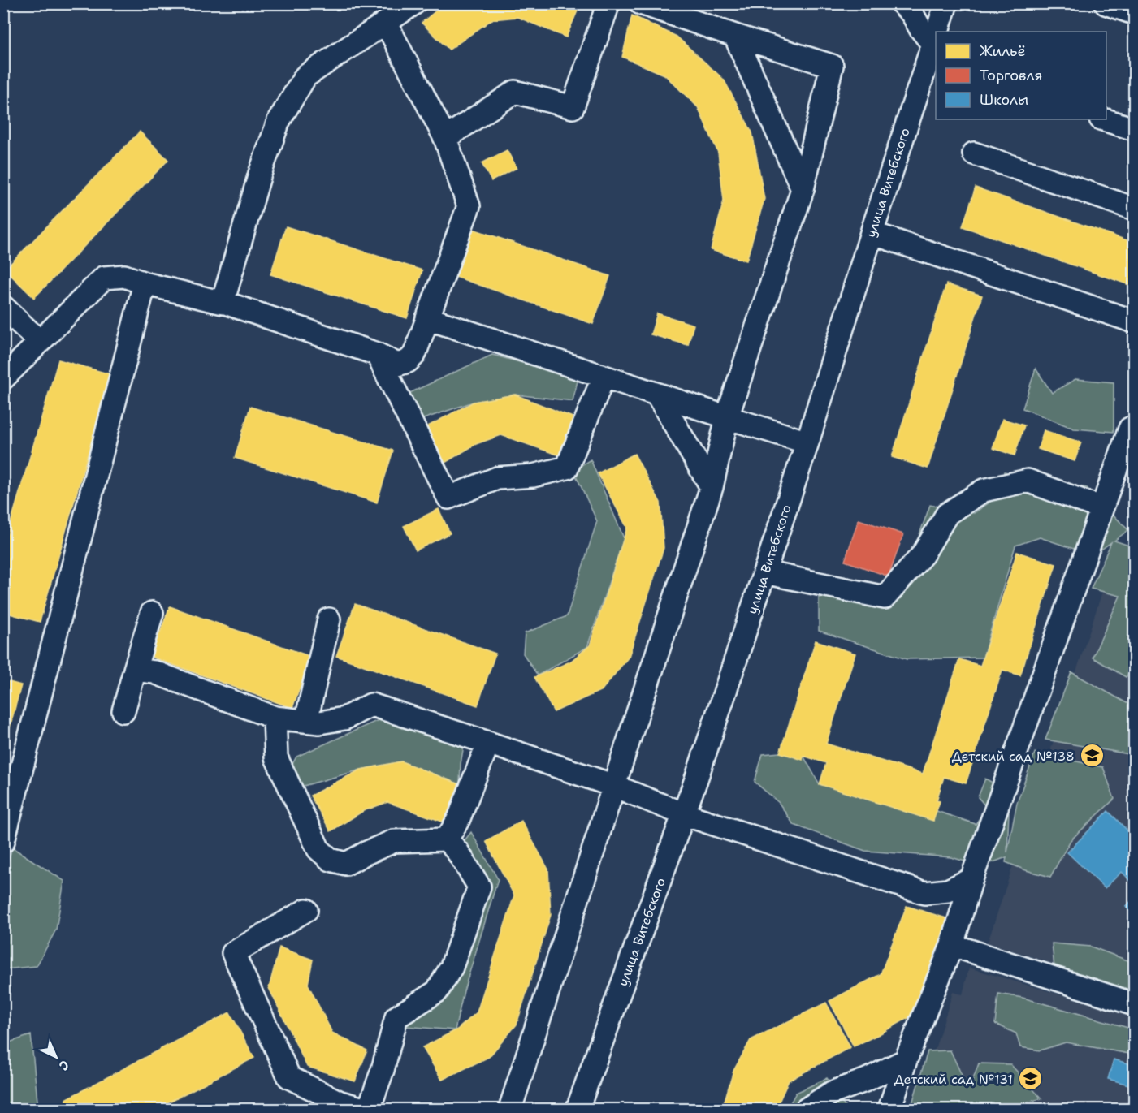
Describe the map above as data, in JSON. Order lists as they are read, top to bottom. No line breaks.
{"streets":{"street":["улица Витебского"]},"places":{"school or university":["Детский сад №138","Детский сад №131"]},"legend":["Жильё","Торговля","Школы"],"north":"bottom right"}
